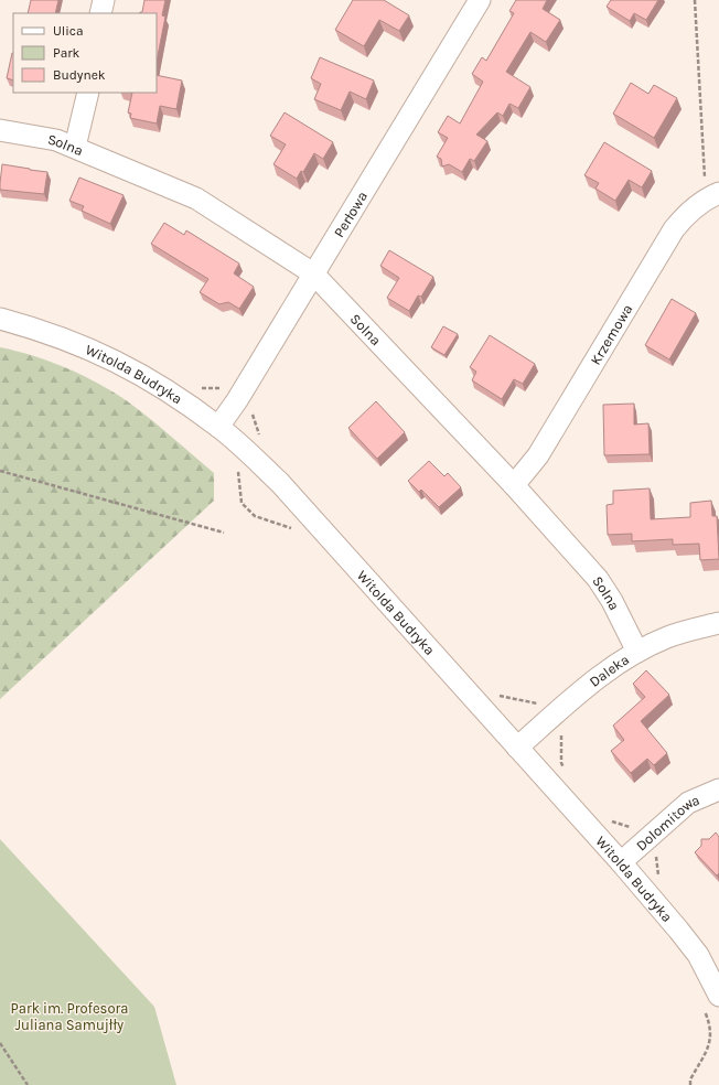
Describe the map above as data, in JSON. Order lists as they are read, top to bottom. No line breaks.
{"streets":{"street":["Solna","Perłowa","Krzemowa","Witolda Budryka","Daleka","Dolomitowa"]},"crossings":[["Solna","Perłowa"],["Solna","Krzemowa"],["Solna","Daleka"],["Perłowa","Witolda Budryka"],["Witolda Budryka","Daleka"],["Witolda Budryka","Dolomitowa"]],"parks":["Park im. Profesora Juliana Samujłły"],"legend":["Ulica","Park","Budynek"]}
